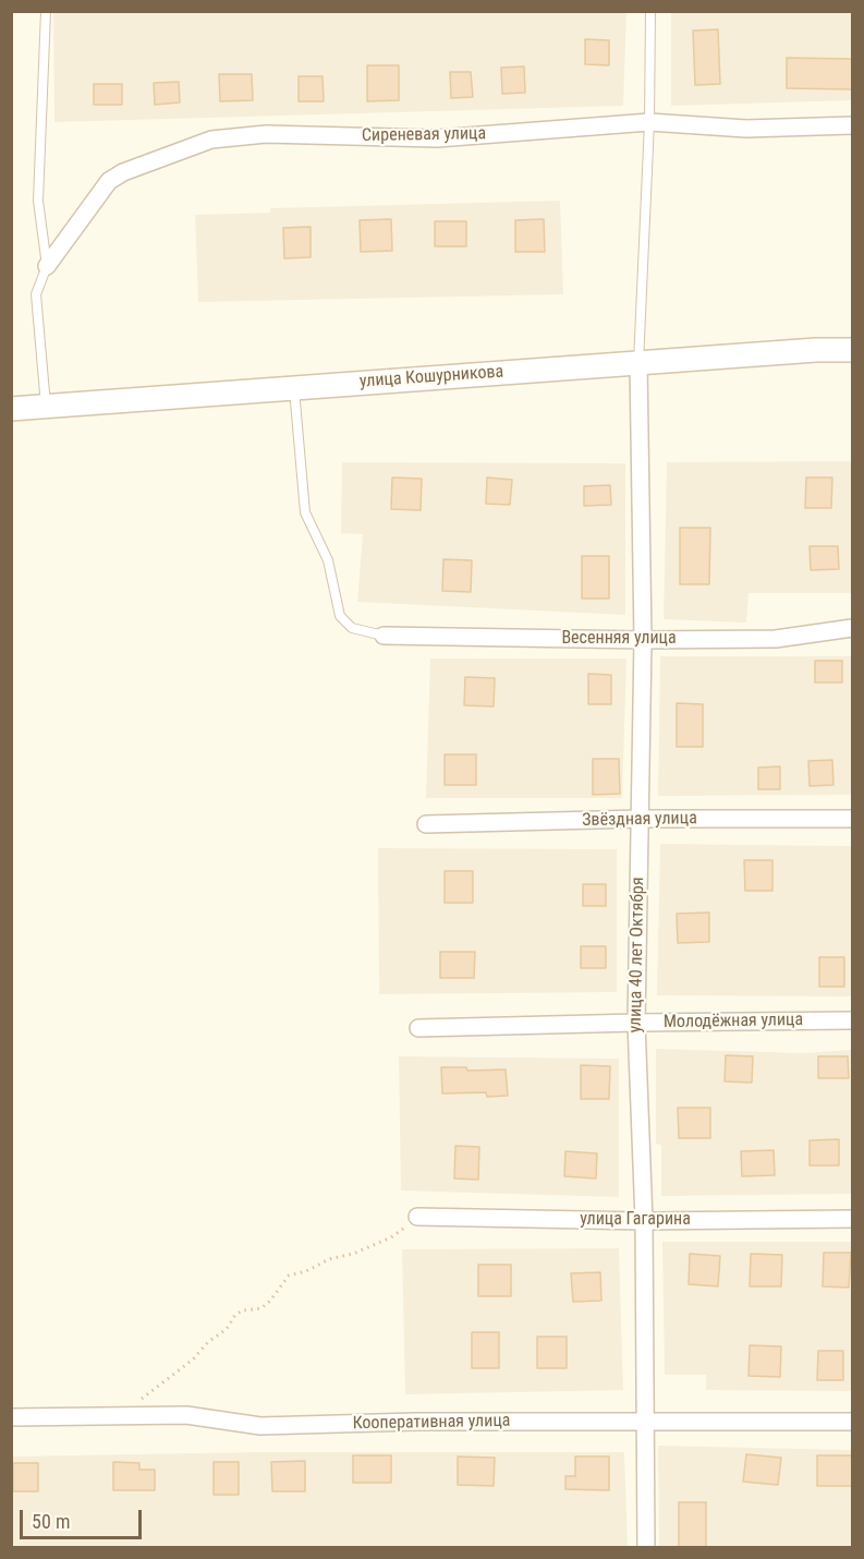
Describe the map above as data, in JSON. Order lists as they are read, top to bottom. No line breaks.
{"streets":{"main road":["улица Кошурникова"],"street":["Сиреневая улица","Весенняя улица","Звёздная улица","улица 40 лет Октября","Молодёжная улица","улица Гагарина","Кооперативная улица"]},"crossings":[["улица Кошурникова","улица 40 лет Октября"],["Весенняя улица","улица 40 лет Октября"],["Звёздная улица","улица 40 лет Октября"],["улица 40 лет Октября","Молодёжная улица"],["улица 40 лет Октября","улица Гагарина"],["улица 40 лет Октября","Кооперативная улица"]],"scale_bar":"50 m"}
